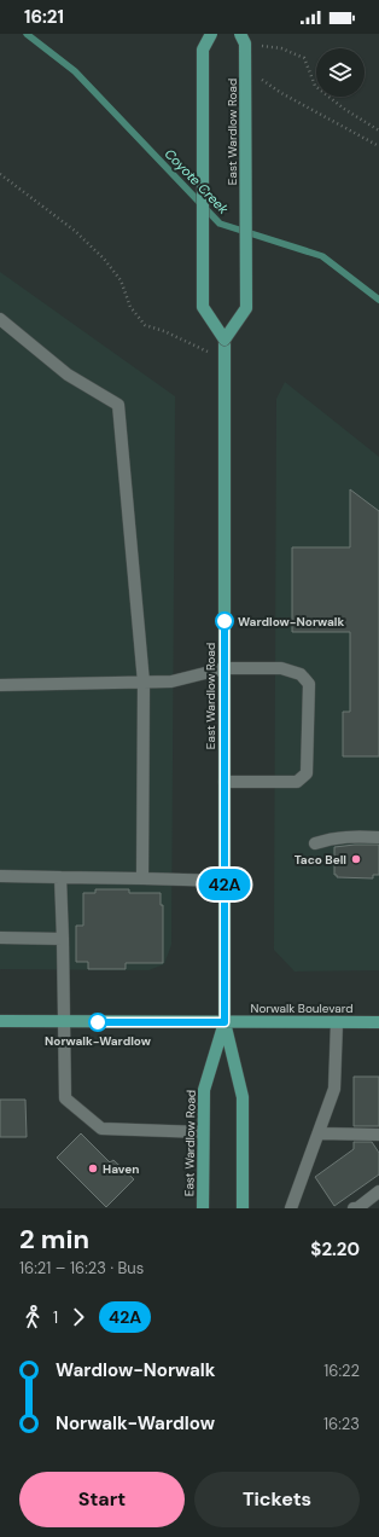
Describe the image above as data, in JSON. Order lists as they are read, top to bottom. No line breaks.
{"streets":{"main road":["East Wardlow Road","Norwalk Boulevard"]},"crossings":[["East Wardlow Road","Norwalk Boulevard"]],"water":["Coyote Creek"],"places":["Wardlow-Norwalk","Taco Bell","Norwalk-Wardlow","Haven"],"lines":["bus line 42A"],"page":{"status":"16:21","on_map":"42A","heading":["2 min","16:21 – 16:23 · Bus","$2.20"],"legs":["1","42A"],"list":[{"name":"Wardlow-Norwalk","value":"16:22"},{"name":"Norwalk-Wardlow","value":"16:23"}],"buttons":["Start","Tickets"]}}
